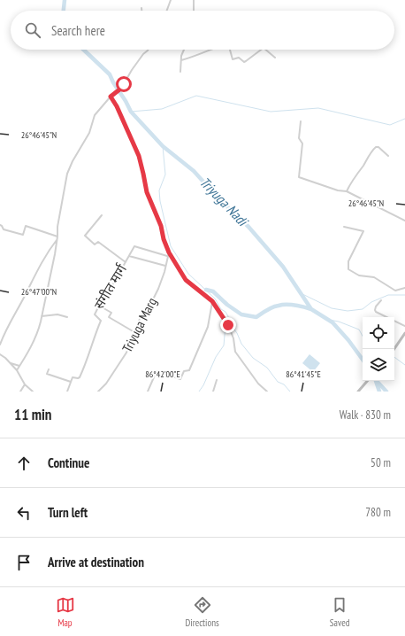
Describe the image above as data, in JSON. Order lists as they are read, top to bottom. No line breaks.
{"streets":{"street":["संगीत मार्ग","Triyuga Marg"]},"crossings":[["संगीत मार्ग","Triyuga Marg"]],"water":["Triyuga Nadi"],"page":{"search":"Search here","heading":["11 min","Walk · 830 m"],"list":[["Continue","50 m"],["Turn left","780 m"],"Arrive at destination"],"nav":["Map","Directions","Saved"]},"coordinates":["26°46'45\"N","26°47'00\"N","86°42'00\"E","86°41'45\"E"]}
